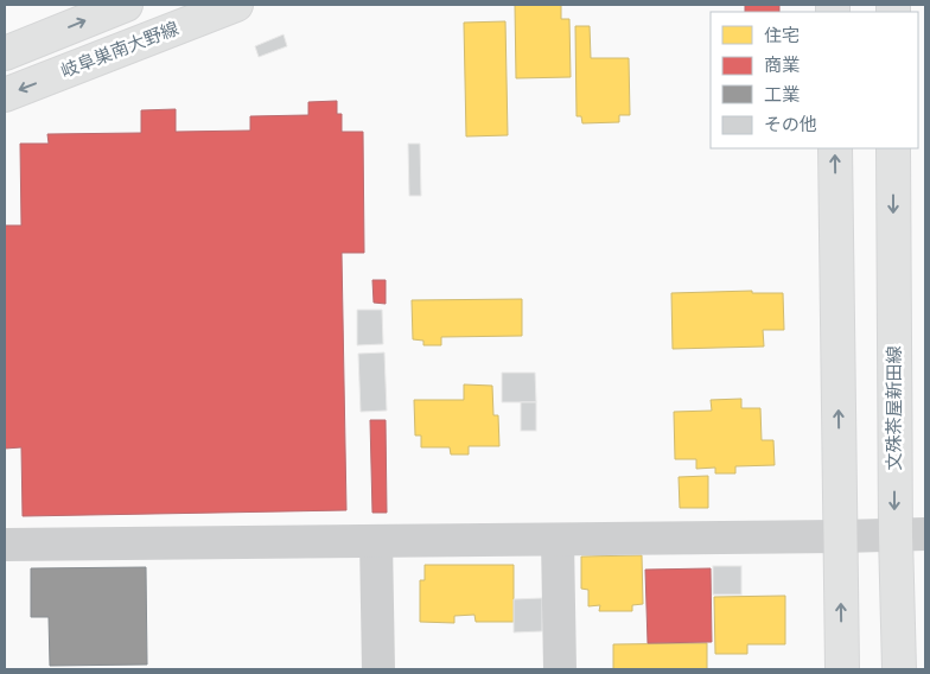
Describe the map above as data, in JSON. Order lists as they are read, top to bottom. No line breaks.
{"streets":{"main road":["岐阜巣南大野線","文殊茶屋新田線"]},"legend":["住宅","商業","工業","その他"]}
